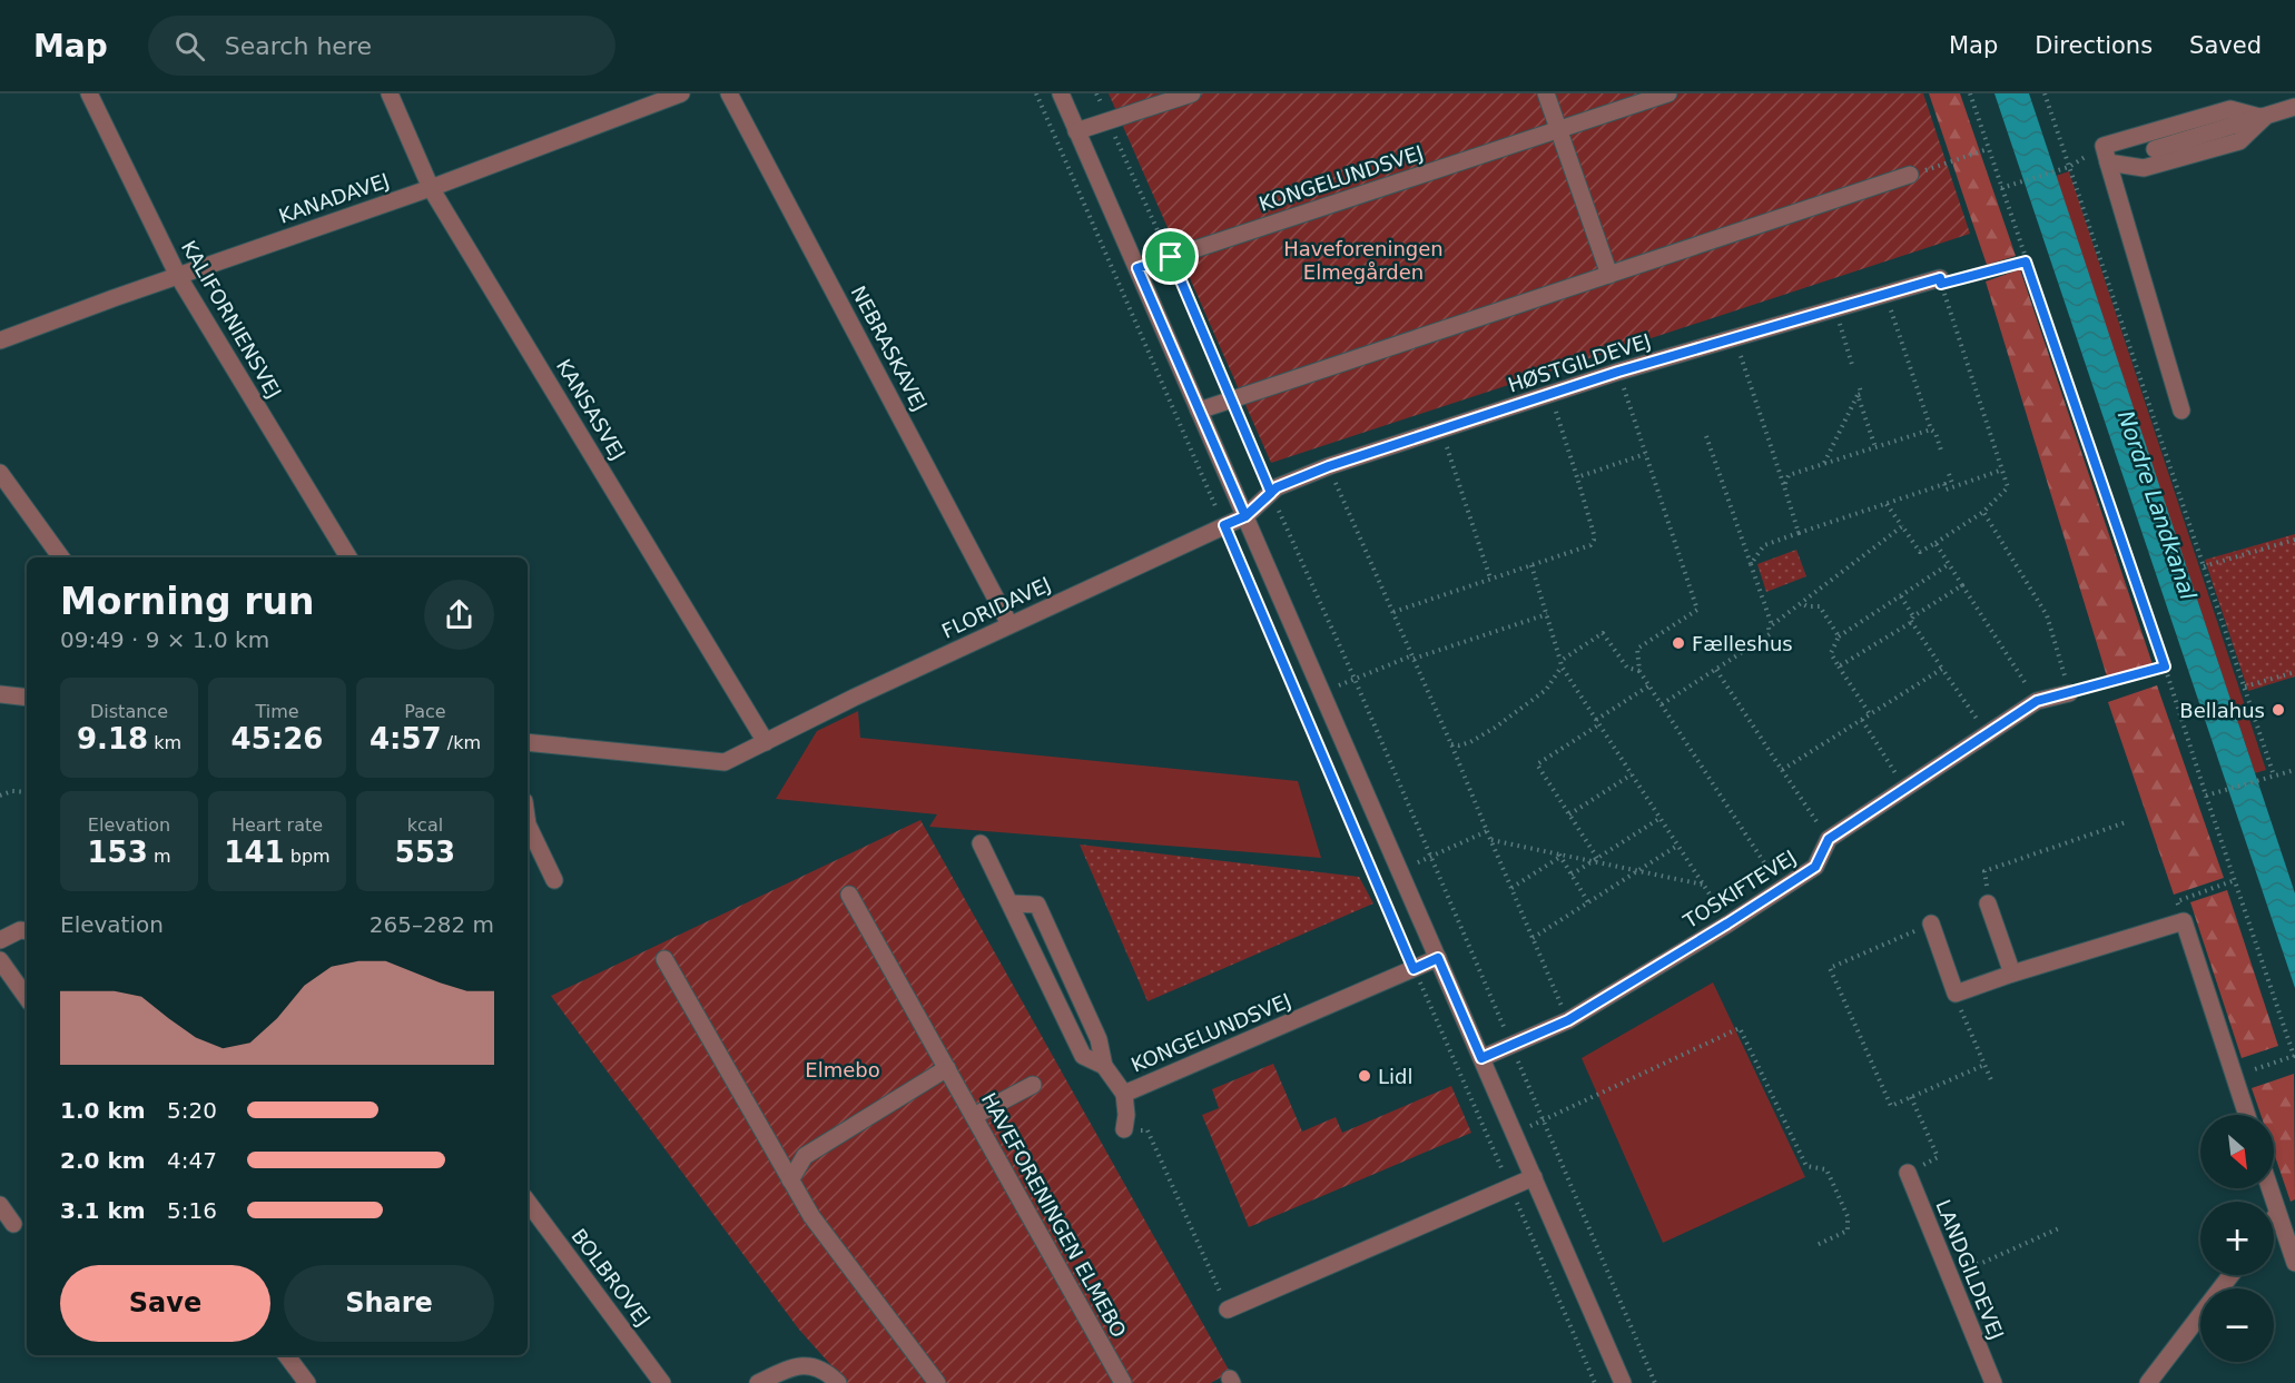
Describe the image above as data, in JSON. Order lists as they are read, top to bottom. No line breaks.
{"streets":{"street":["KONGELUNDSVEJ","KANADAVEJ","KALIFORNIENSVEJ","NEBRASKAVEJ","HØSTGILDEVEJ","KANSASVEJ","FLORIDAVEJ","TOSKIFTEVEJ","HAVEFORENINGEN ELMEBO","LANDGILDEVEJ","BOLBROVEJ"]},"crossings":[["KANADAVEJ","KALIFORNIENSVEJ"],["KANADAVEJ","KANSASVEJ"],["NEBRASKAVEJ","FLORIDAVEJ"],["HØSTGILDEVEJ","FLORIDAVEJ"],["KANSASVEJ","FLORIDAVEJ"]],"water":["Nordre Landkanal"],"parks":["Haveforeningen Elmegården","Elmebo"],"places":["Fælleshus","Bellahus","Lidl"],"north":"bottom right","page":{"header":"Map","search":"Search here","nav":["Map","Directions","Saved"],"heading":["Morning run","09:49 · 9 × 1.0 km"],"stats":[["Distance","9.18 km"],["Time","45:26"],["Pace","4:57 /km"],["Elevation","153 m"],["Heart rate","141 bpm"],["kcal","553"]],"chart":["Elevation","265–282 m"],"list":[{"name":"1.0 km","note":"5:20"},{"name":"2.0 km","note":"4:47"},{"name":"3.1 km","note":"5:16"}],"map_buttons":["+","−"],"buttons":["Save","Share"]}}
